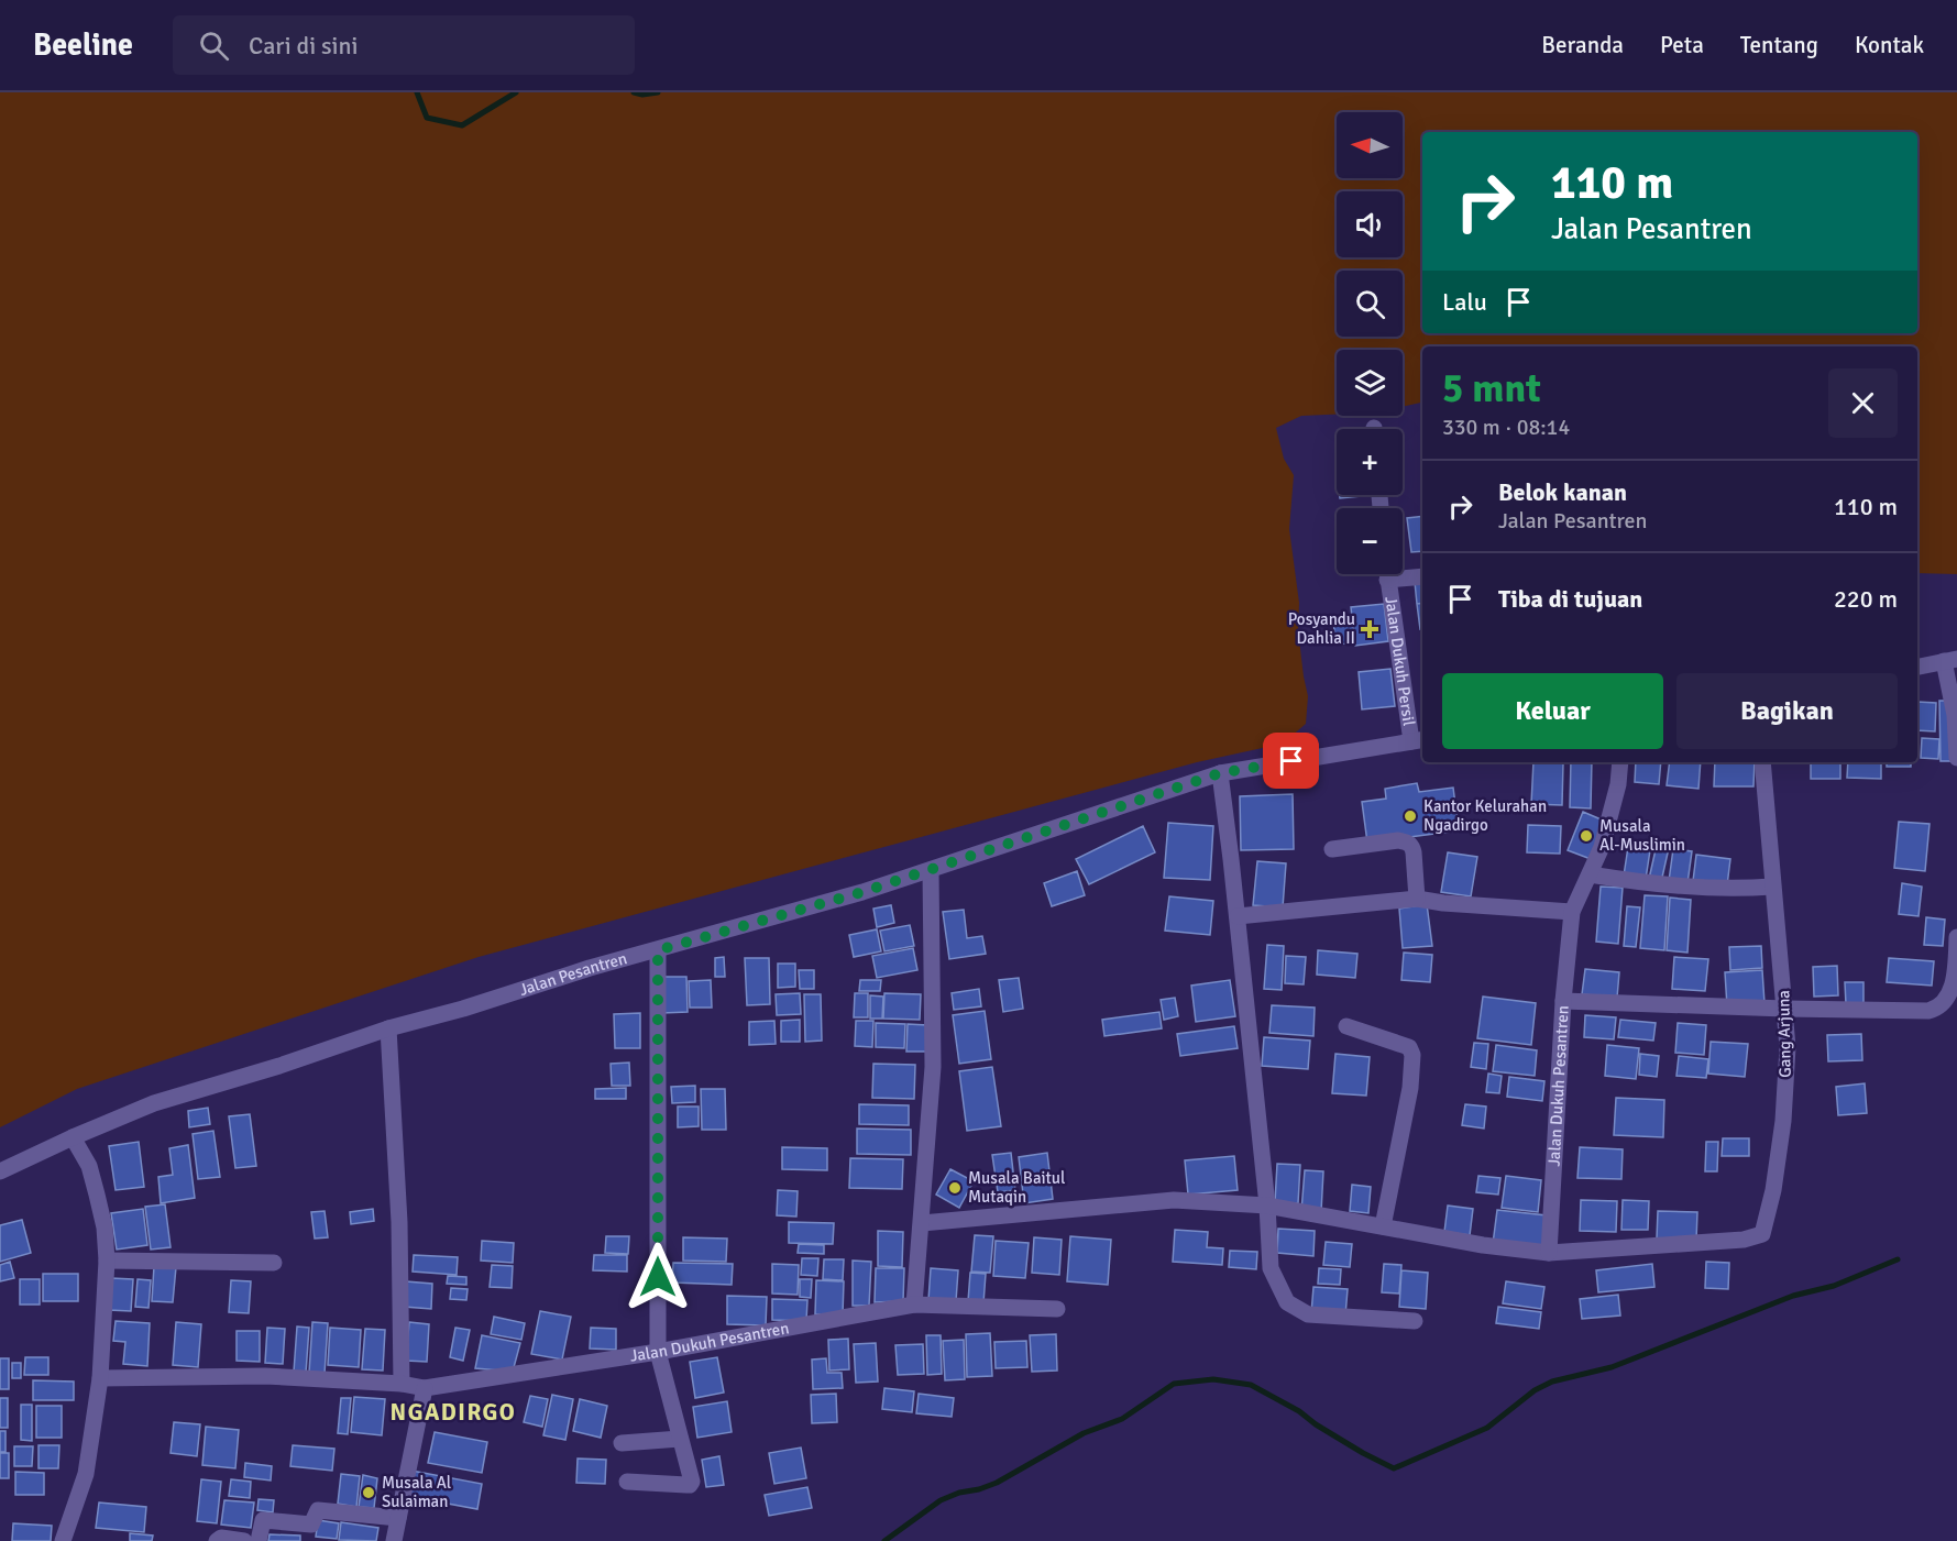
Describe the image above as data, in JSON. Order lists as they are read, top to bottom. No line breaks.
{"streets":{"street":["Jalan Dukuh Persil","Jalan Pesantren","Gang Arjuna","Jalan Dukuh Pesantren"]},"crossings":[["Jalan Dukuh Persil","Jalan Pesantren"],["Gang Arjuna","Jalan Dukuh Pesantren"]],"districts":["NGADIRGO"],"places":{"health":["Posyandu Dahlia II"],"other":["Kantor Kelurahan Ngadirgo","Musala Al-Muslimin","Musala Baitul Mutaqin","Musala Al Sulaiman"]},"north":"left","page":{"header":"Beeline","search":"Cari di sini","nav":["Beranda","Peta","Tentang","Kontak"],"map_buttons":["+","−"],"turn":["110 m","Jalan Pesantren"],"then":"Lalu","heading":["5 mnt","330 m · 08:14"],"list":[{"name":"Belok kanan","note":"Jalan Pesantren","value":"110 m"},{"name":"Tiba di tujuan","value":"220 m"}],"buttons":["Keluar","Bagikan"]}}
